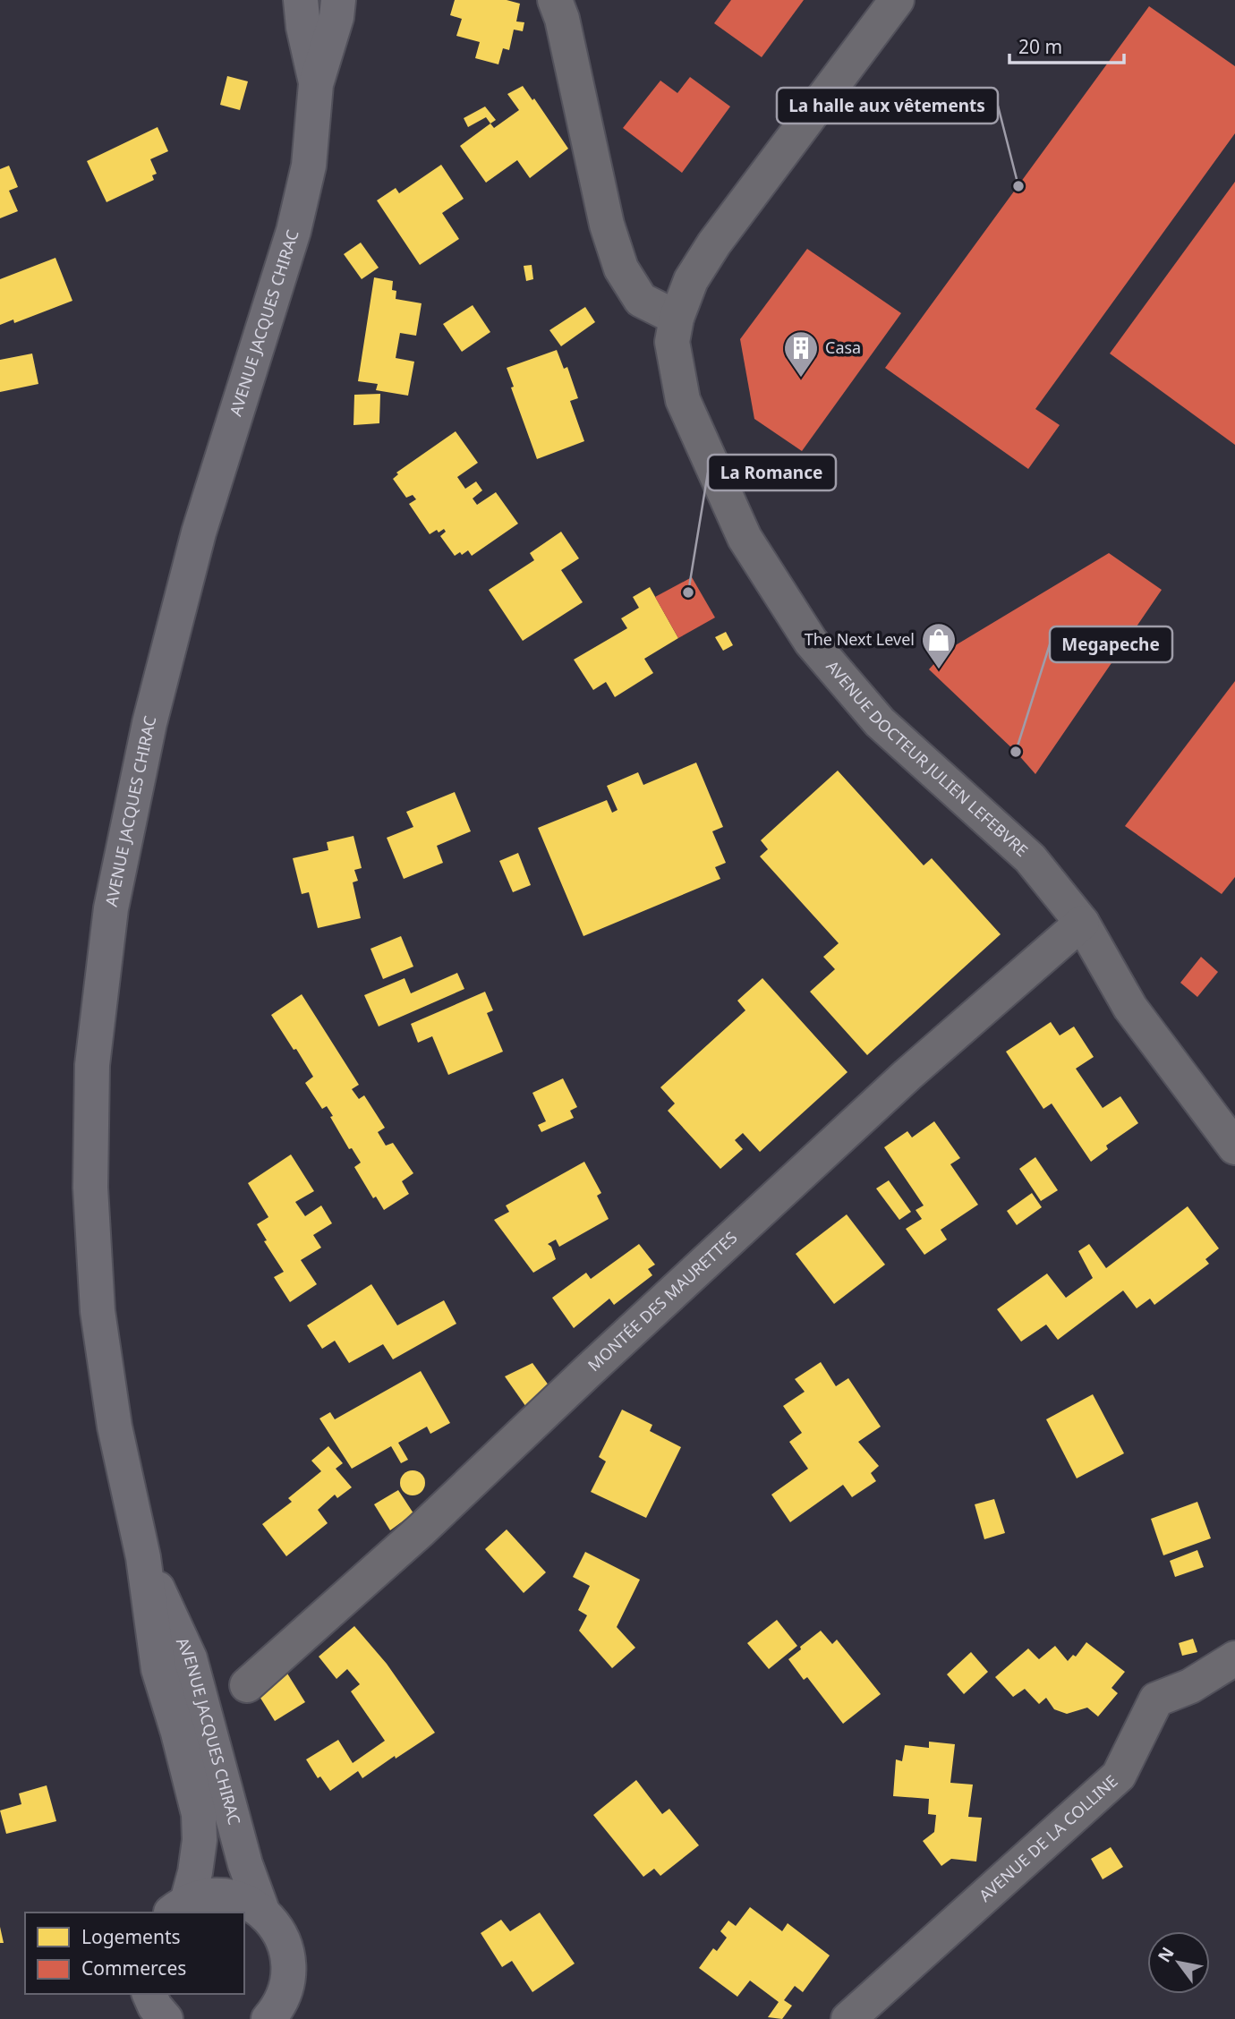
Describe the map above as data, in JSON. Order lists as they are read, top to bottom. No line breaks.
{"streets":{"main road":["AVENUE JACQUES CHIRAC"],"street":["AVENUE DOCTEUR JULIEN LEFEBVRE","MONTÉE DES MAURETTES","AVENUE DE LA COLLINE"]},"crossings":[["AVENUE DOCTEUR JULIEN LEFEBVRE","MONTÉE DES MAURETTES"]],"places":{"other":["La halle aux vêtements","La Romance","Megapeche"],"building":["Casa"],"shop":["The Next Level"]},"legend":["Logements","Commerces"],"scale_bar":"20 m","north":"top left"}
